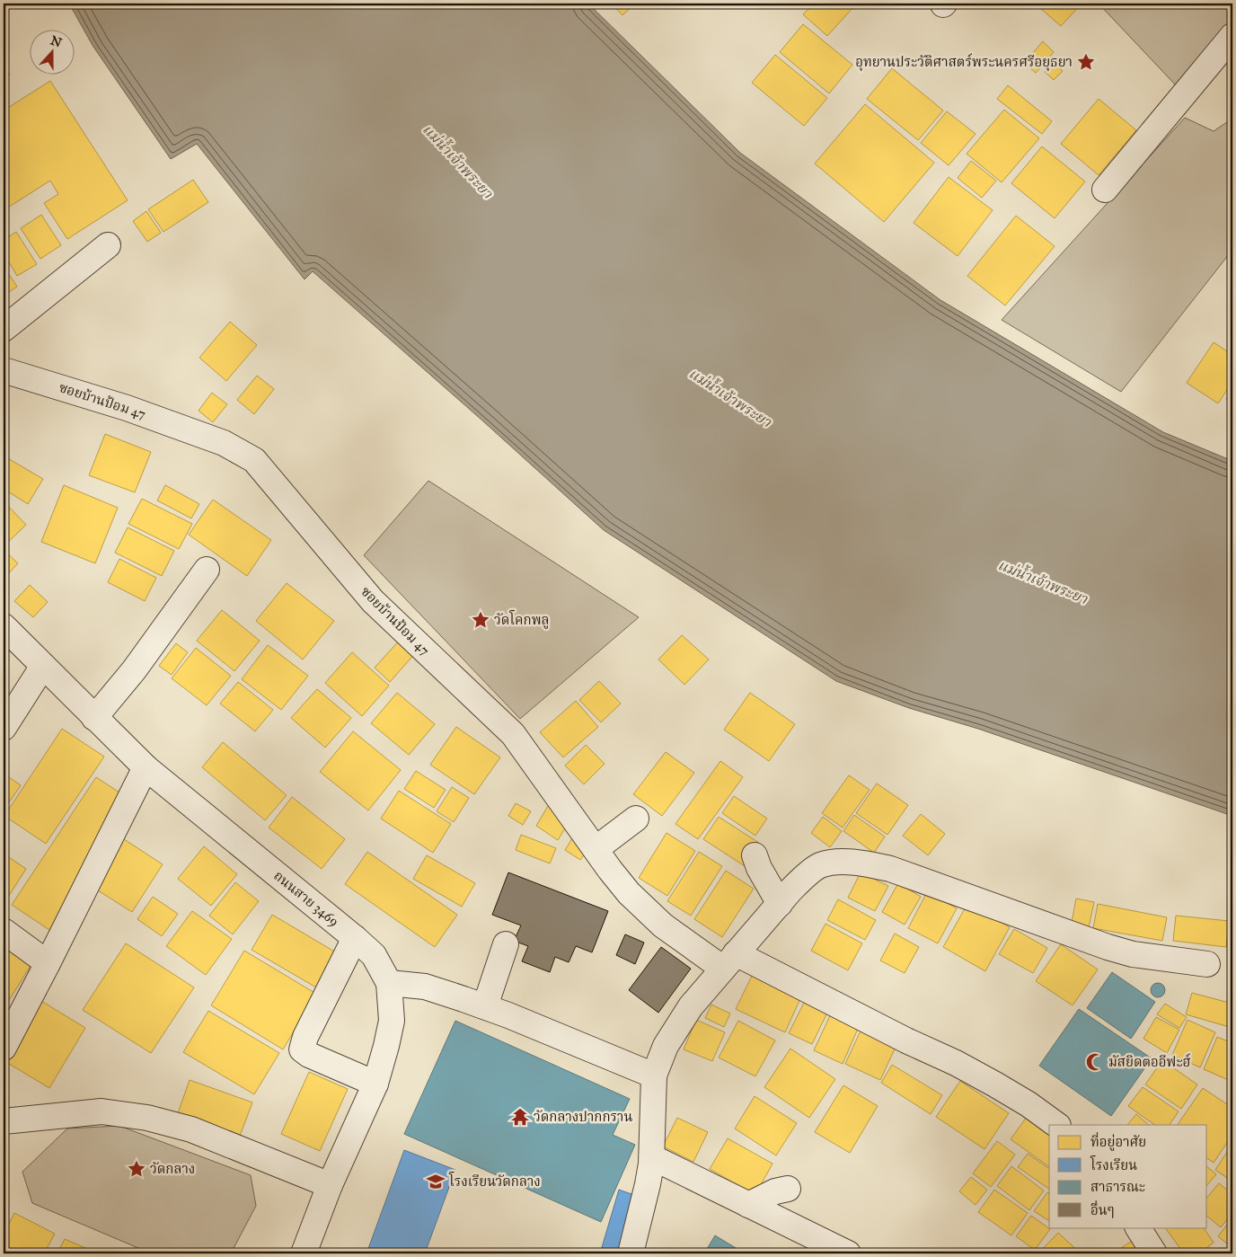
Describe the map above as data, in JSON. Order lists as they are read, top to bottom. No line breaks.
{"streets":{"street":["ซอยบ้านป้อม 47","ถนนสาย 3469"]},"water":["แม่น้ำเจ้าพระยา"],"places":{"place":["อุทยานประวัติศาสตร์พระนครศรีอยุธยา","วัดโคกพลู","วัดกลาง"],"mosque":["มัสยิดตออีฟะฮ์"],"temple":["วัดกลางปากกราน"],"school or university":["โรงเรียนวัดกลาง"]},"legend":["ที่อยู่อาศัย","โรงเรียน","สาธารณะ","อื่นๆ"],"north":"top"}
